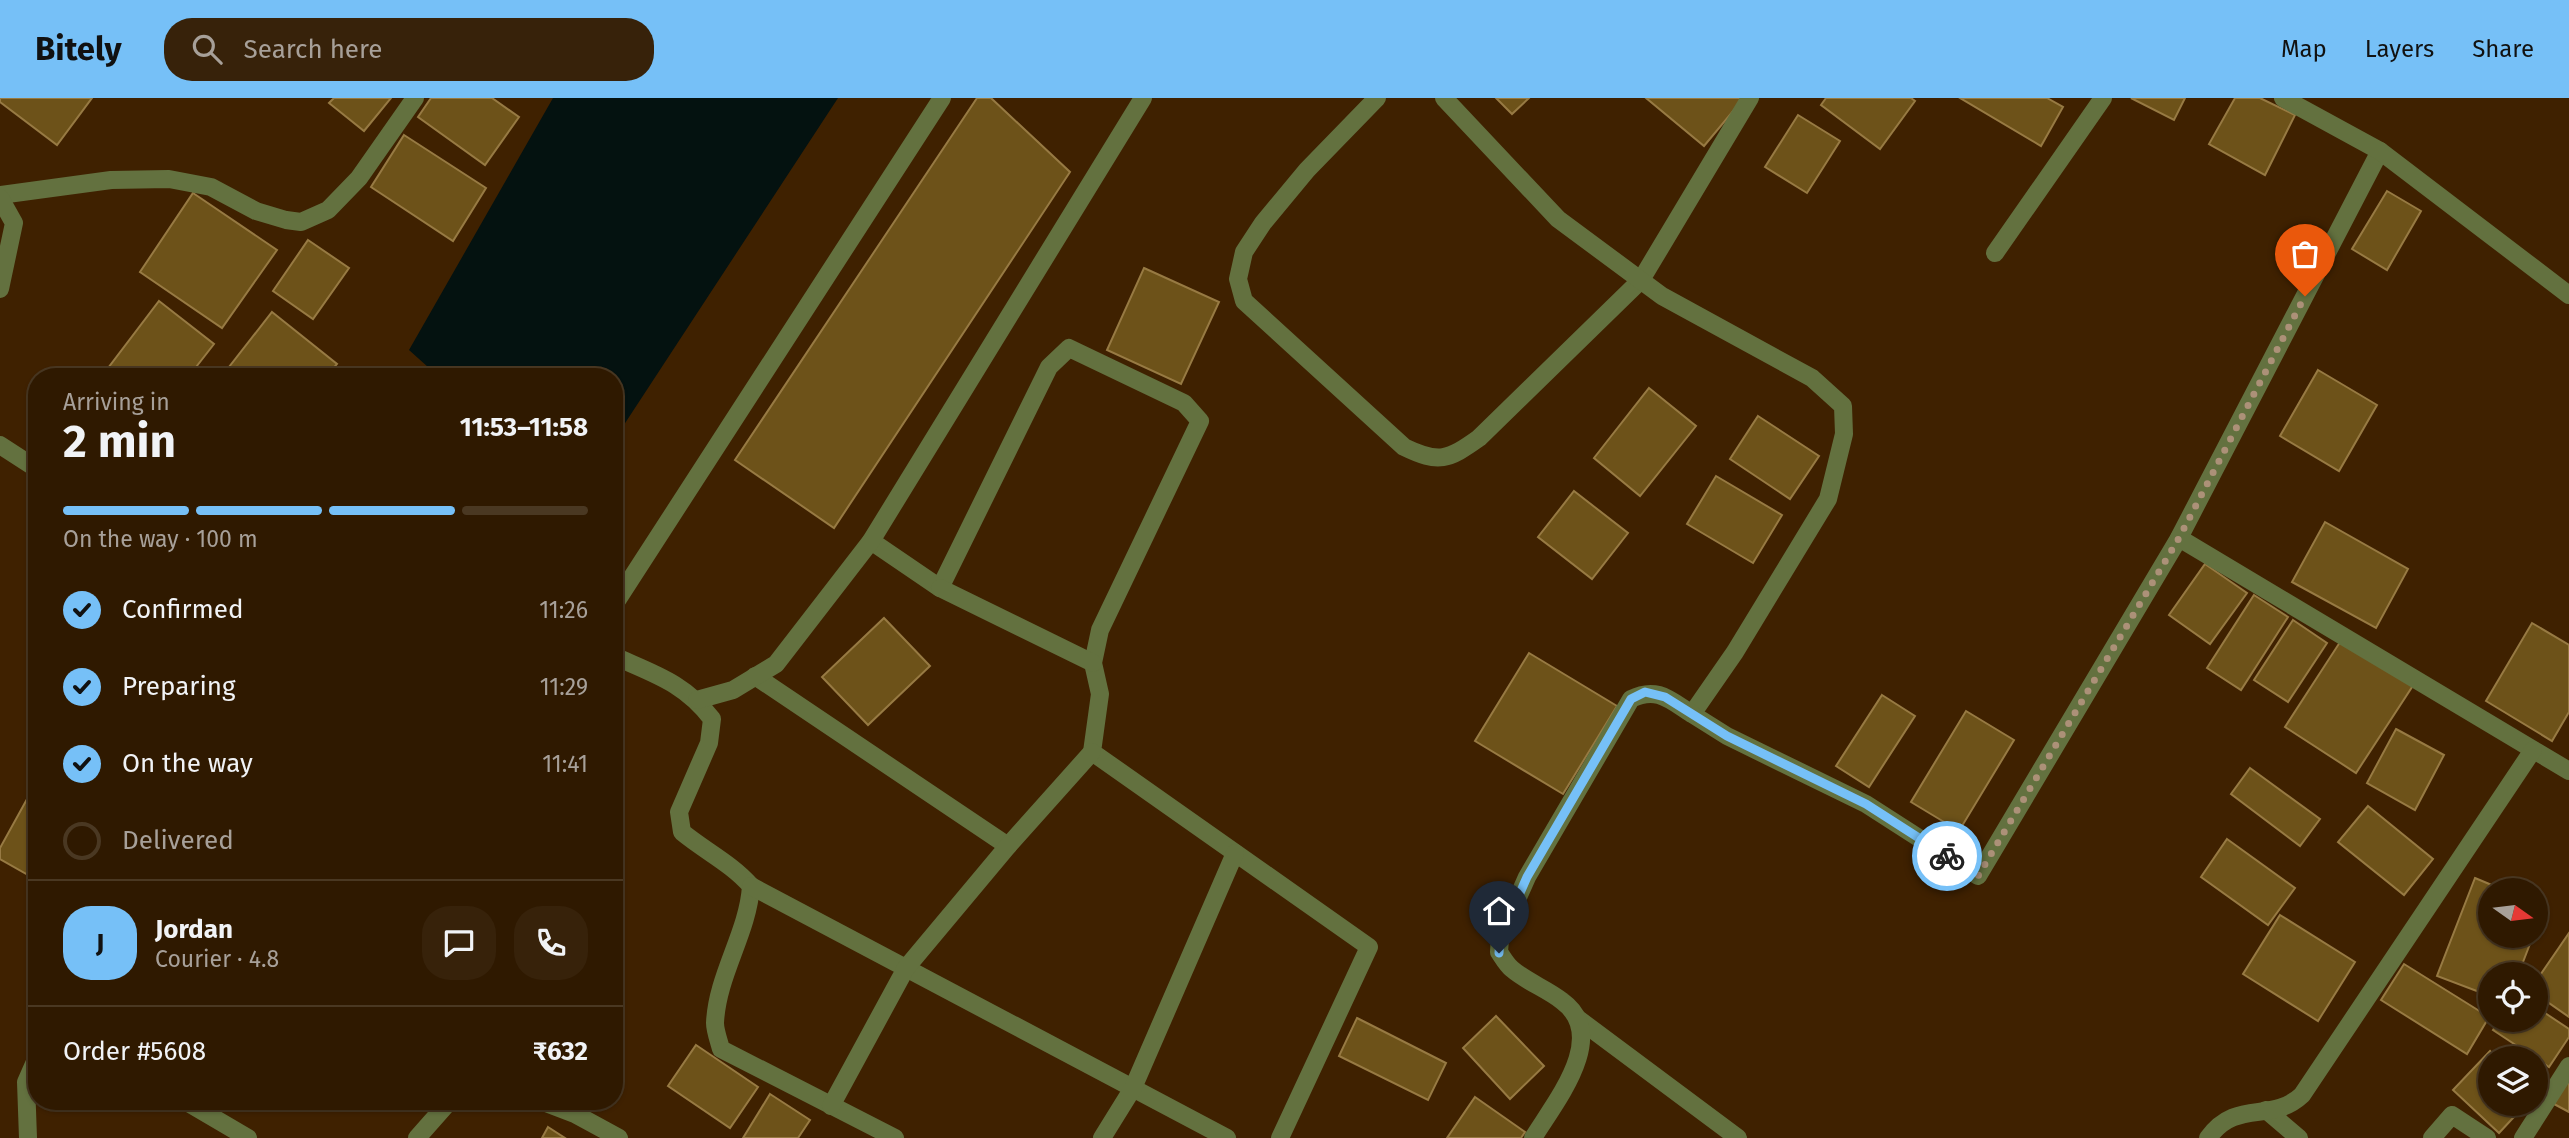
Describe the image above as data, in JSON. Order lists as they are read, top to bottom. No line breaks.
{"north":"right","page":{"header":"Bitely","search":"Search here","nav":["Map","Layers","Share"],"heading":["2 min","Arriving in","11:53–11:58"],"panel":["Jordan","Courier · 4.8","Order #5608","₹632"],"bar":"On the way · 100 m","list":[["Confirmed","11:26"],["Preparing","11:29"],["On the way","11:41"],"Delivered"],"round":"J"}}
